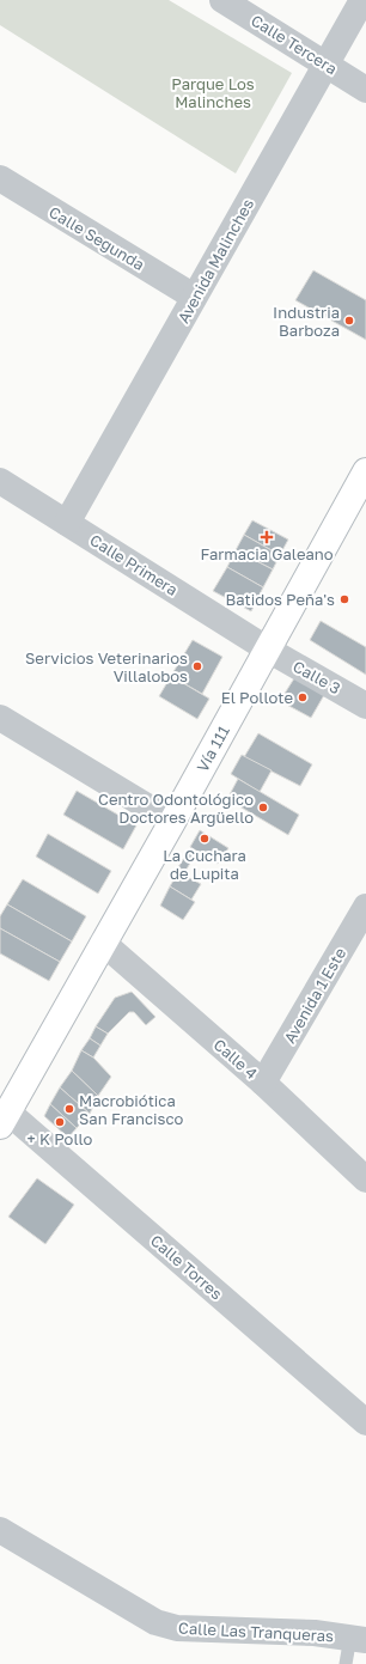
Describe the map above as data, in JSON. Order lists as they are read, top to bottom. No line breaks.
{"streets":{"main road":["Vía 111"],"street":["Calle Tercera","Calle Segunda","Avenida Malinches","Calle Primera","Calle 3","Avenida 1 Este","Calle 4","Calle Torres","Calle Las Tranqueras"]},"crossings":[["Calle Tercera","Avenida Malinches"],["Calle Segunda","Avenida Malinches"],["Avenida Malinches","Calle Primera"],["Calle Primera","Calle 3"],["Calle Primera","Vía 111"],["Calle 3","Vía 111"],["Vía 111","Calle 4"],["Vía 111","Calle Torres"],["Avenida 1 Este","Calle 4"]],"parks":["Parque Los Malinches"],"places":{"other":["Industria Barboza","Batidos Peña's","Servicios Veterinarios Villalobos","El Pollote","Centro Odontológico Doctores Argüello","La Cuchara de Lupita","Macrobiótica San Francisco","+ K Pollo"],"health":["Farmacia Galeano"]}}
